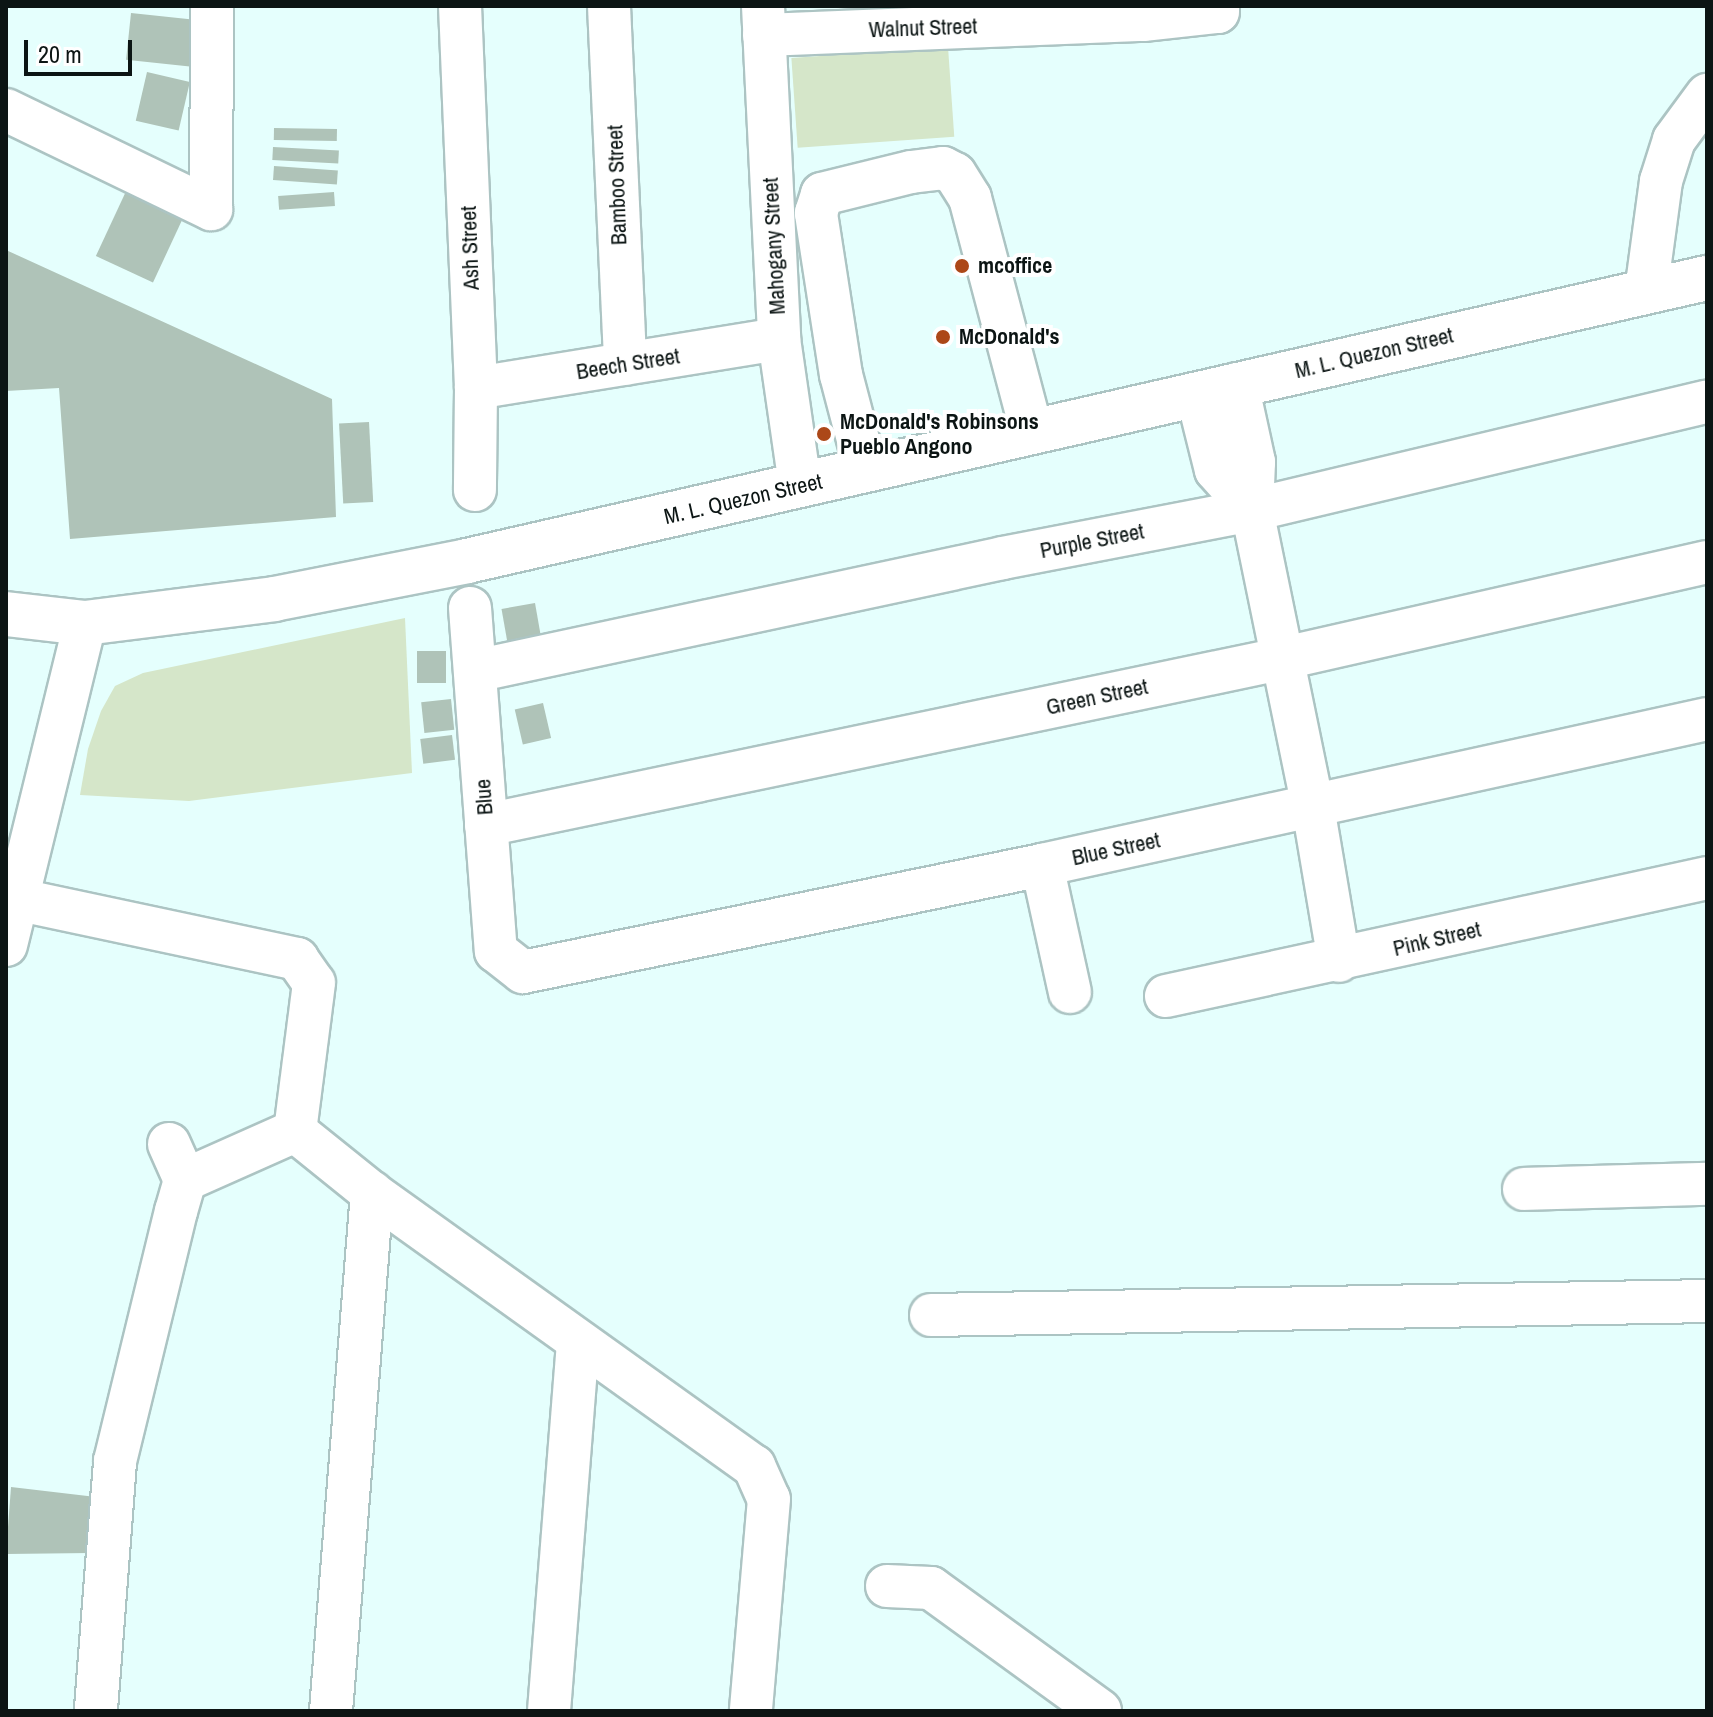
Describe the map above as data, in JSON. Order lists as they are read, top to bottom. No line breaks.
{"streets":{"main road":["M. L. Quezon Street"],"street":["Walnut Street","Bamboo Street","Mahogany Street","Ash Street","Beech Street","Purple Street","Green Street","Blue","Blue Street","Pink Street"]},"crossings":[["Walnut Street","Mahogany Street"],["Bamboo Street","Beech Street"],["Mahogany Street","M. L. Quezon Street"],["Mahogany Street","Beech Street"],["Ash Street","Beech Street"],["Purple Street","Blue"],["Green Street","Blue"],["Blue","Blue Street"]],"places":["mcoffice","McDonald's","McDonald's Robinsons Pueblo Angono"],"scale_bar":"20 m"}
